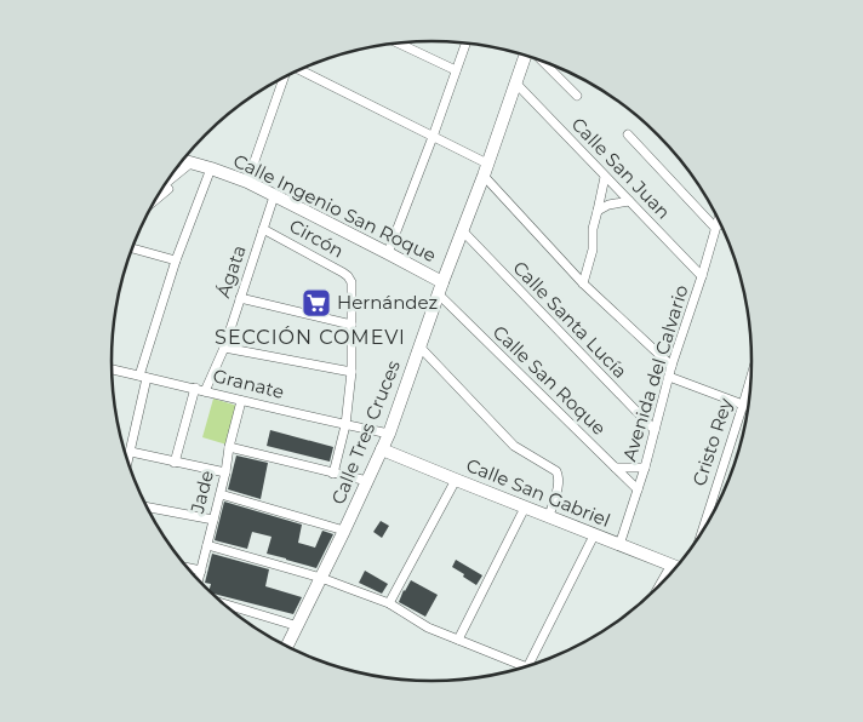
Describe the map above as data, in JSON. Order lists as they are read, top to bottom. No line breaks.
{"streets":{"street":["Calle San Juan","Calle Ingenio San Roque","Circón","Ágata","Calle Santa Lucía","Avenida del Calvario","Calle San Roque","Granate","Calle Tres Cruces","Cristo Rey","Jade","Calle San Gabriel"]},"crossings":[["Calle San Juan","Avenida del Calvario"],["Calle San Juan","Calle Tres Cruces"],["Calle Ingenio San Roque","Ágata"],["Calle Ingenio San Roque","Calle San Roque"],["Calle Ingenio San Roque","Calle Tres Cruces"],["Circón","Ágata"],["Circón","Granate"],["Ágata","Granate"],["Calle Santa Lucía","Avenida del Calvario"],["Calle Santa Lucía","Calle Tres Cruces"],["Avenida del Calvario","Calle San Roque"],["Avenida del Calvario","Calle San Gabriel"],["Calle San Roque","Calle Tres Cruces"],["Granate","Calle Tres Cruces"],["Granate","Jade"],["Calle Tres Cruces","Calle San Gabriel"]],"districts":["SECCIÓN COMEVI"],"places":{"supermarket":["Hernández"]}}
